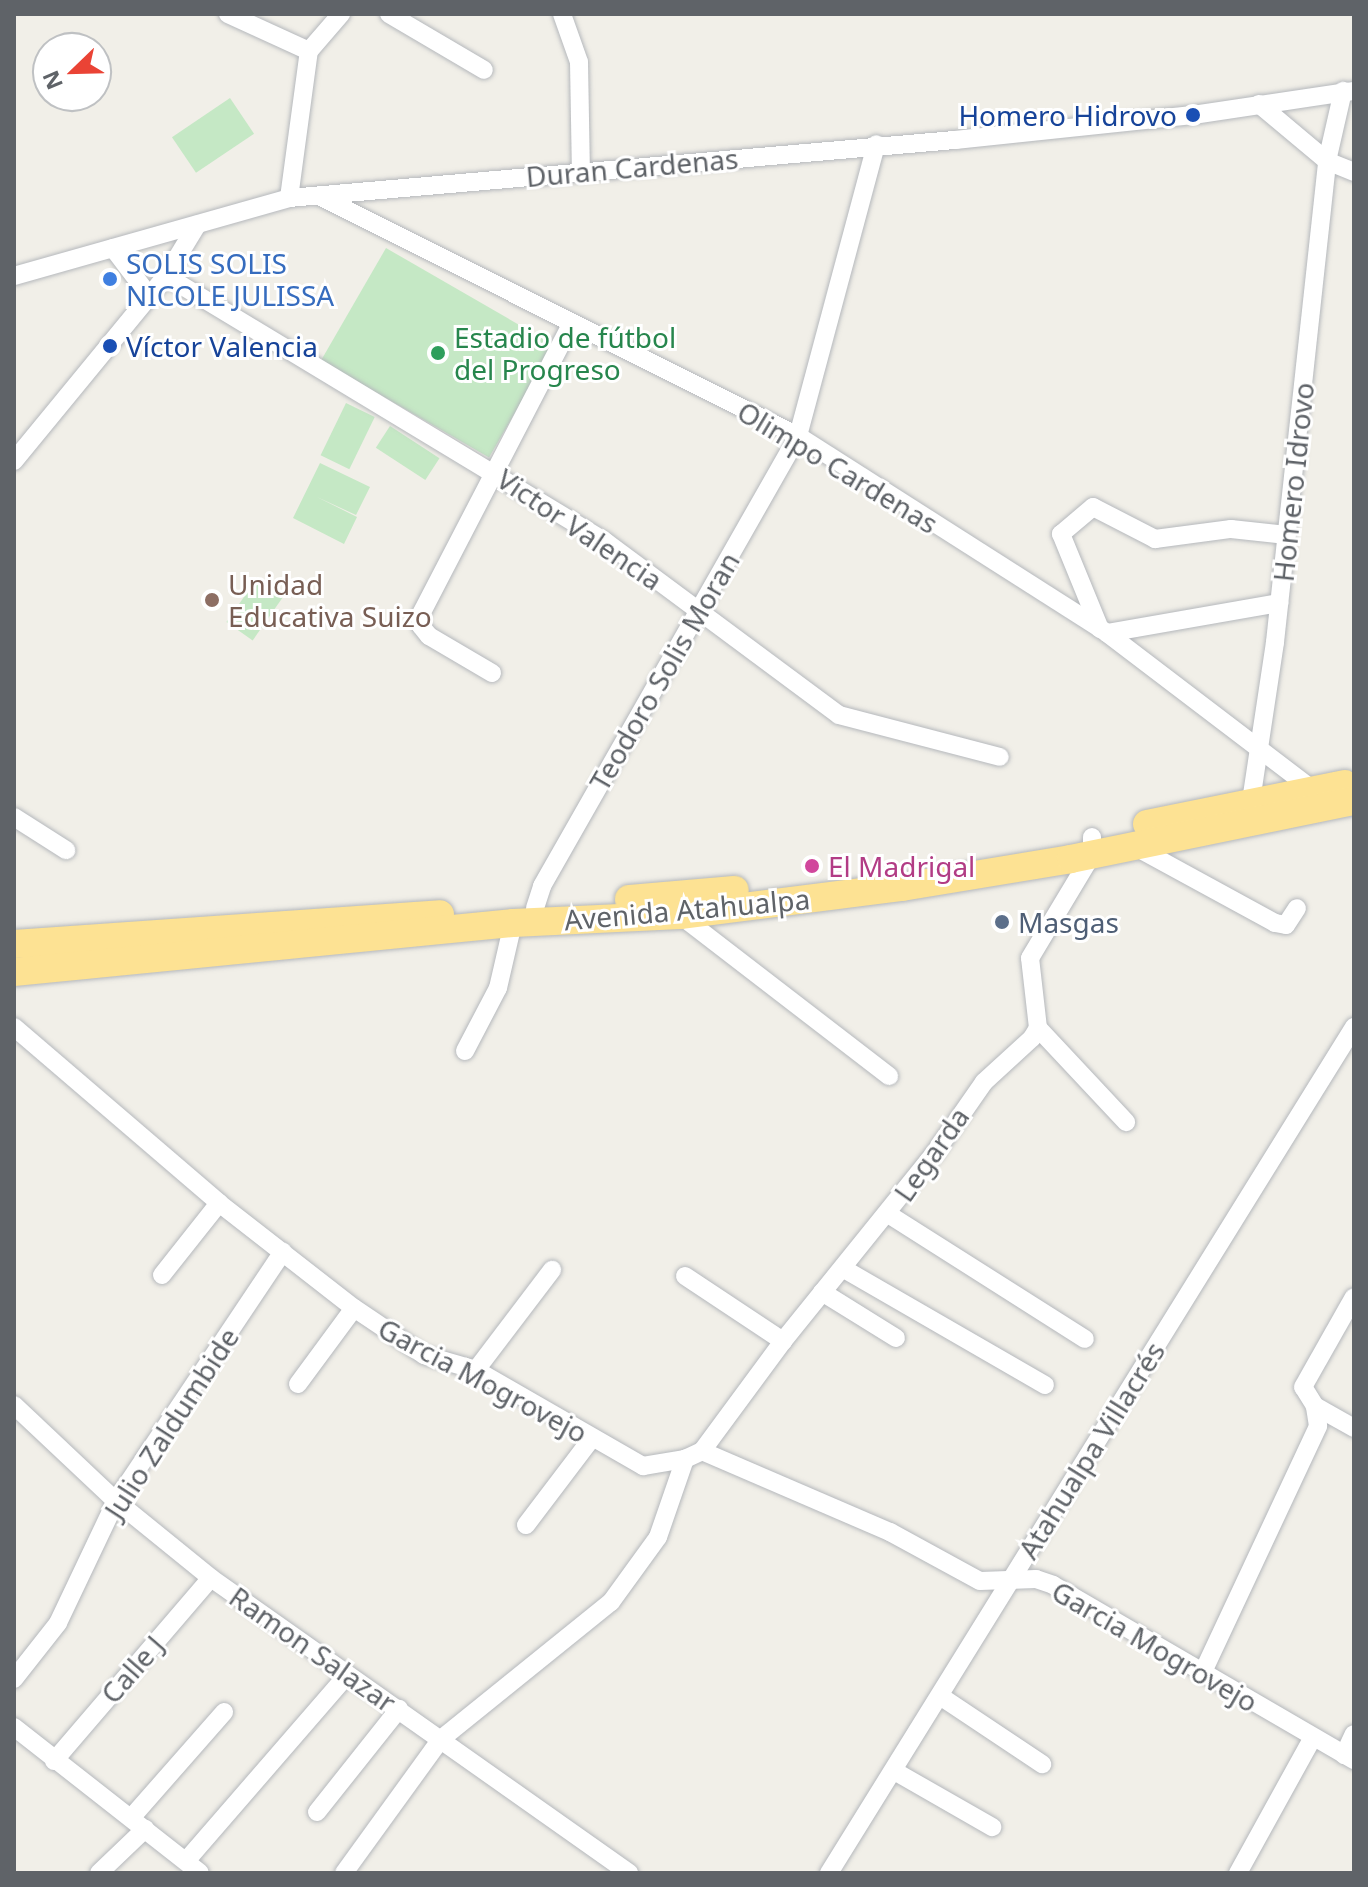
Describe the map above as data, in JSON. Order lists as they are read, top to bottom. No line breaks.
{"streets":{"highway":["Avenida Atahualpa"],"street":["Duran Cardenas","Olimpo Cardenas","Homero Idrovo","Victor Valencia","Teodoro Solis Moran","Legarda","Garcia Mogrovejo","Julio Zaldumbide","Atahualpa Villacrés","Ramon Salazar","Calle J"]},"crossings":[["Duran Cardenas","Olimpo Cardenas"],["Duran Cardenas","Homero Idrovo"],["Duran Cardenas","Teodoro Solis Moran"],["Olimpo Cardenas","Homero Idrovo"],["Olimpo Cardenas","Teodoro Solis Moran"],["Olimpo Cardenas","Avenida Atahualpa"],["Homero Idrovo","Avenida Atahualpa"],["Victor Valencia","Teodoro Solis Moran"],["Teodoro Solis Moran","Avenida Atahualpa"],["Legarda","Garcia Mogrovejo"],["Garcia Mogrovejo","Julio Zaldumbide"],["Garcia Mogrovejo","Atahualpa Villacrés"],["Julio Zaldumbide","Ramon Salazar"],["Ramon Salazar","Calle J"]],"places":["Homero Hidrovo","SOLIS SOLIS NICOLE JULISSA","Víctor Valencia","Estadio de fútbol del Progreso","Unidad Educativa Suizo","El Madrigal","Masgas"],"north":"bottom left"}
